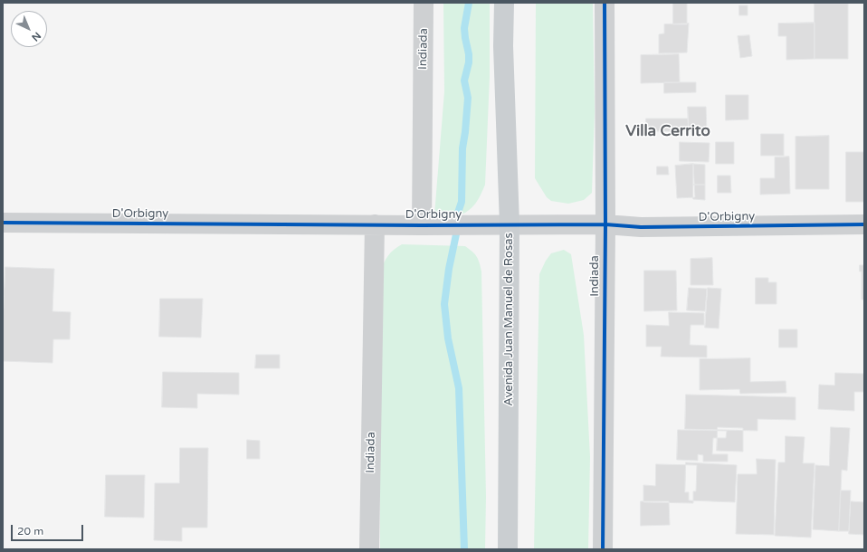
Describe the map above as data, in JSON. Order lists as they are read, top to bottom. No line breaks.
{"streets":{"main road":["Avenida Juan Manuel de Rosas"],"street":["Indiada","D'Orbigny"]},"crossings":[["Indiada","D'Orbigny"],["D'Orbigny","Avenida Juan Manuel de Rosas"]],"districts":["Villa Cerrito"],"scale_bar":"20 m","north":"bottom right"}
